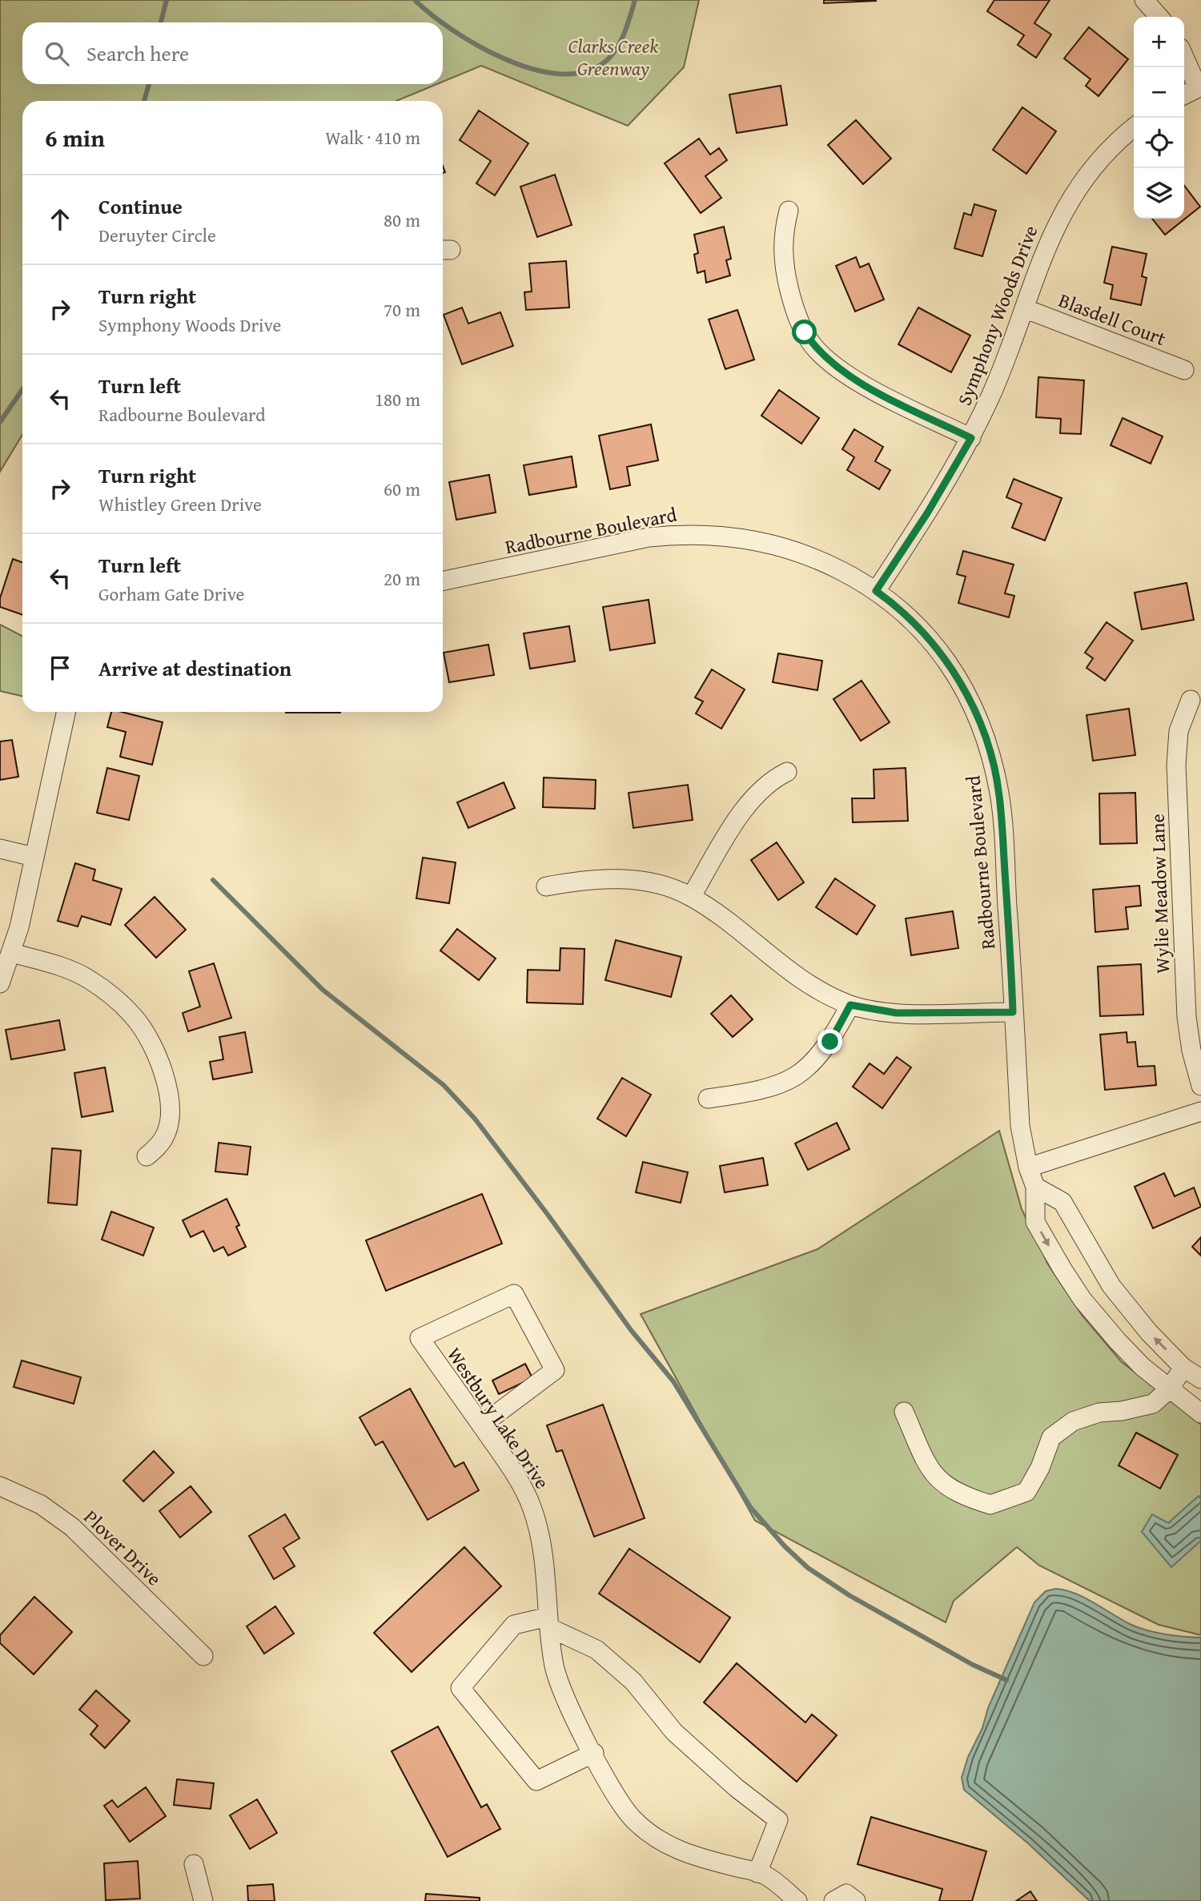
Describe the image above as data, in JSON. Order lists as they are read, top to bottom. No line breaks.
{"streets":{"street":["Symphony Woods Drive","Blasdell Court","Radbourne Boulevard","Wylie Meadow Lane","Westbury Lake Drive","Plover Drive"]},"crossings":[["Symphony Woods Drive","Blasdell Court"],["Symphony Woods Drive","Radbourne Boulevard"]],"parks":["Clarks Creek Greenway"],"page":{"map_buttons":["+","−"],"search":"Search here","heading":["6 min","Walk · 410 m"],"list":[["Continue","Deruyter Circle","80 m"],["Turn right","Symphony Woods Drive","70 m"],["Turn left","Radbourne Boulevard","180 m"],["Turn right","Whistley Green Drive","60 m"],["Turn left","Gorham Gate Drive","20 m"],"Arrive at destination"]}}
